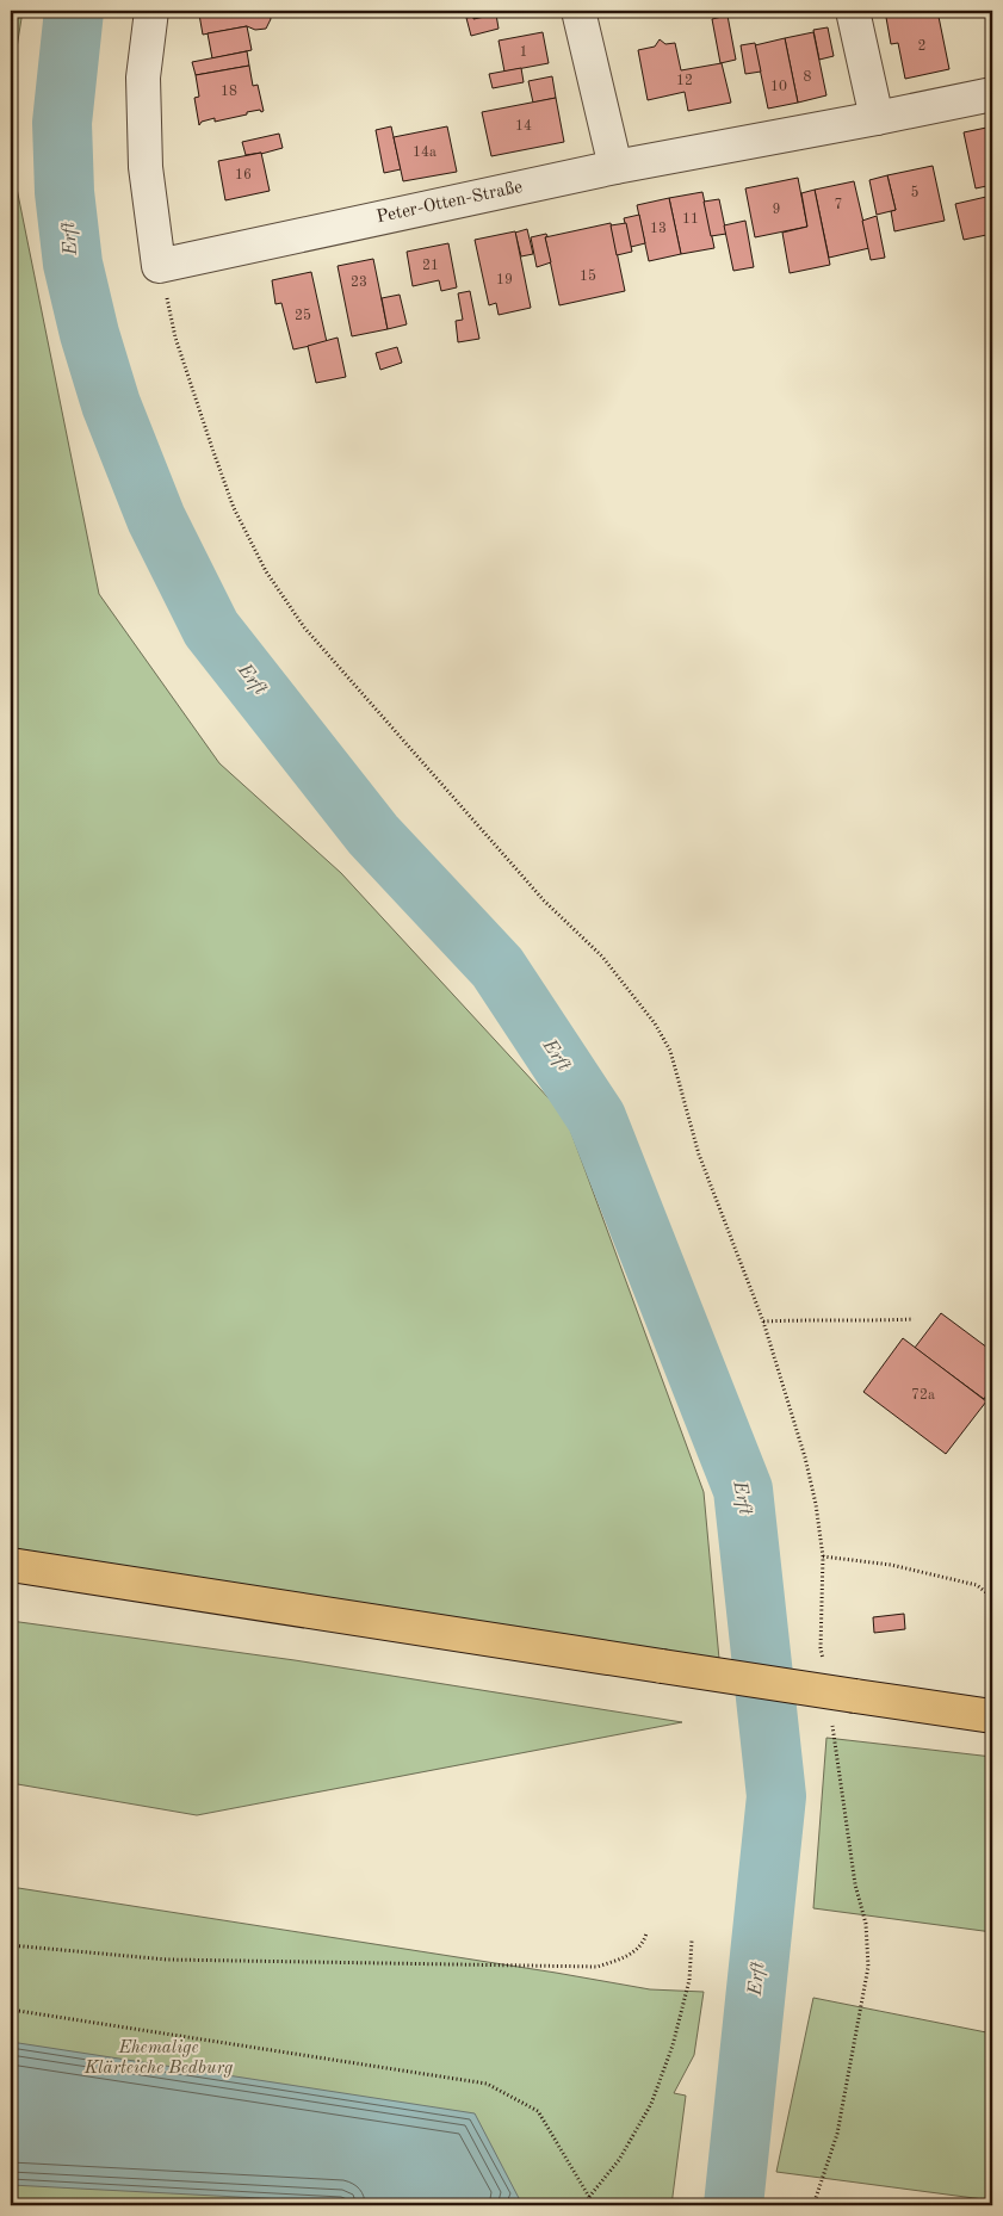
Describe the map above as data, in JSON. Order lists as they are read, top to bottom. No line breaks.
{"streets":{"street":["Peter-Otten-Straße"]},"water":["Erft"],"parks":["Ehemalige Klärteiche Bedburg"],"house_numbers":["2","1","8","12","10","18","14","14a","16","5","7","9","11","13","21","15","19","23","25","72a"]}
